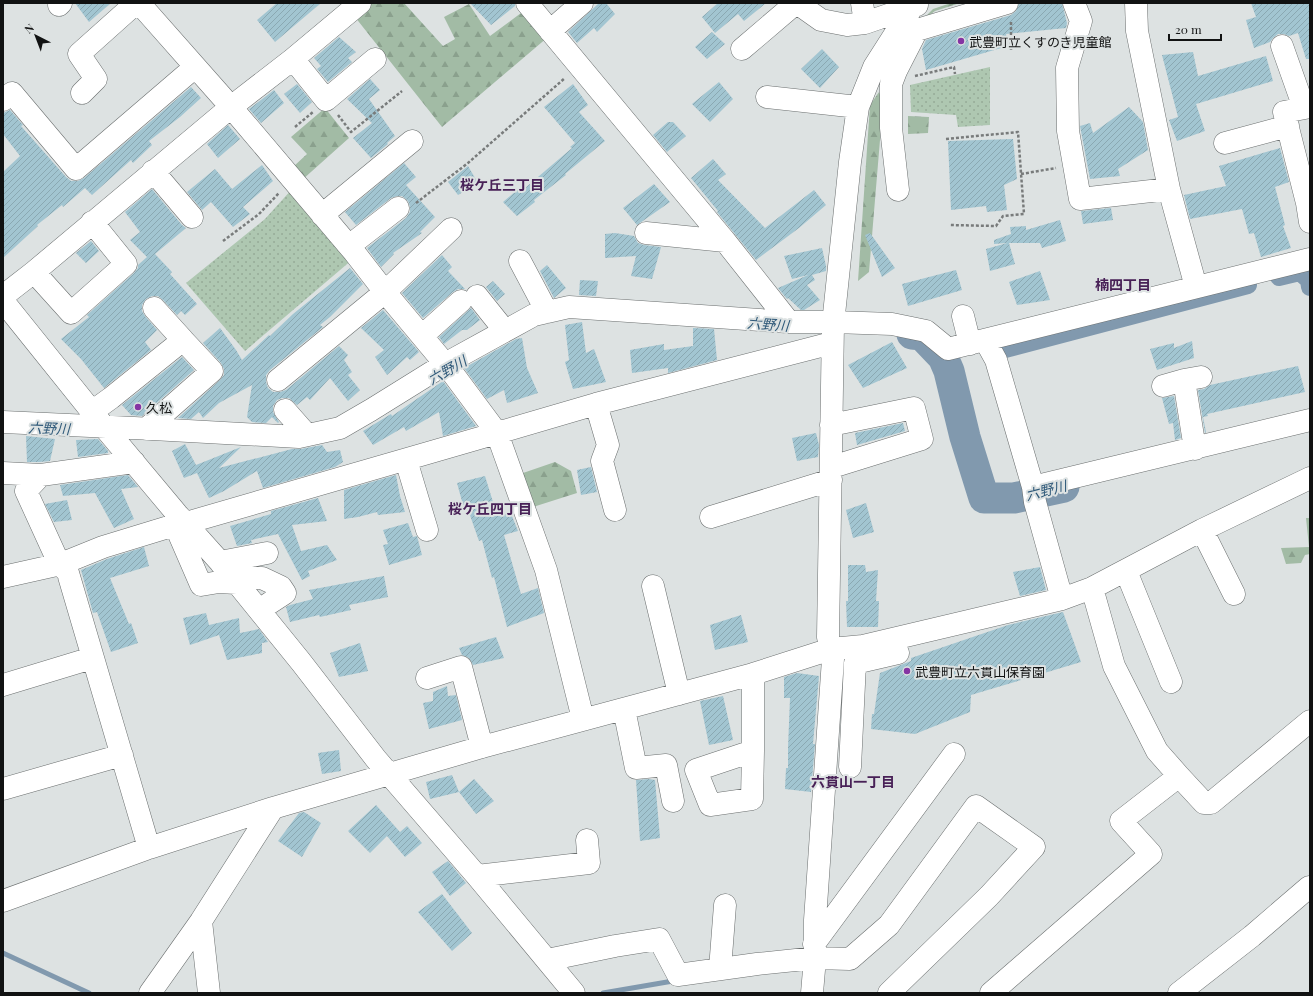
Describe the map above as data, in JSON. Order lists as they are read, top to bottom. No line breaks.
{"districts":["桜ケ丘三丁目","楠四丁目","桜ケ丘四丁目","六貫山一丁目"],"water":["六野川"],"places":["武豊町立くすのき児童館","久松","武豊町立六貫山保育園"],"scale_bar":"20 m","north":"top left"}
